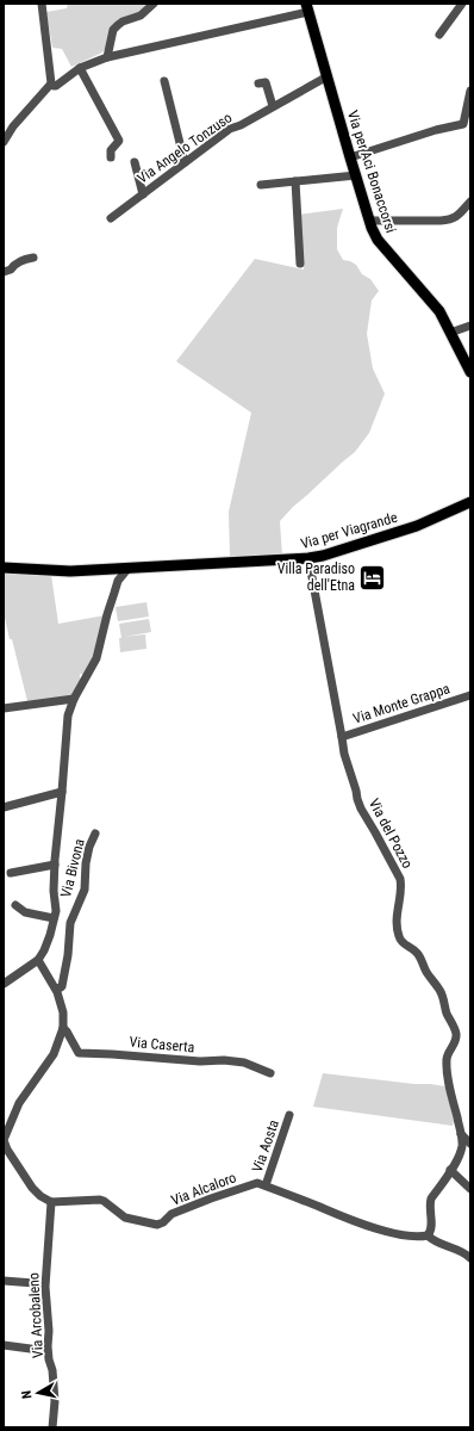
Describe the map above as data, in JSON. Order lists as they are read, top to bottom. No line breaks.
{"streets":{"main road":["Via per Aci Bonaccorsi","Via per Viagrande"],"street":["Via Angelo Tonzuso","Via Monte Grappa","Via del Pozzo","Via Bivona","Via Caserta","Via Aosta","Via Alcaloro","Via Arcobaleno"]},"crossings":[["Via Angelo Tonzuso","Via per Aci Bonaccorsi"],["Via per Viagrande","Via del Pozzo"],["Via Monte Grappa","Via del Pozzo"],["Via del Pozzo","Via Alcaloro"],["Via Aosta","Via Alcaloro"],["Via Alcaloro","Via Arcobaleno"]],"places":{"hotel":["Villa Paradiso dell'Etna"]},"north":"left"}
